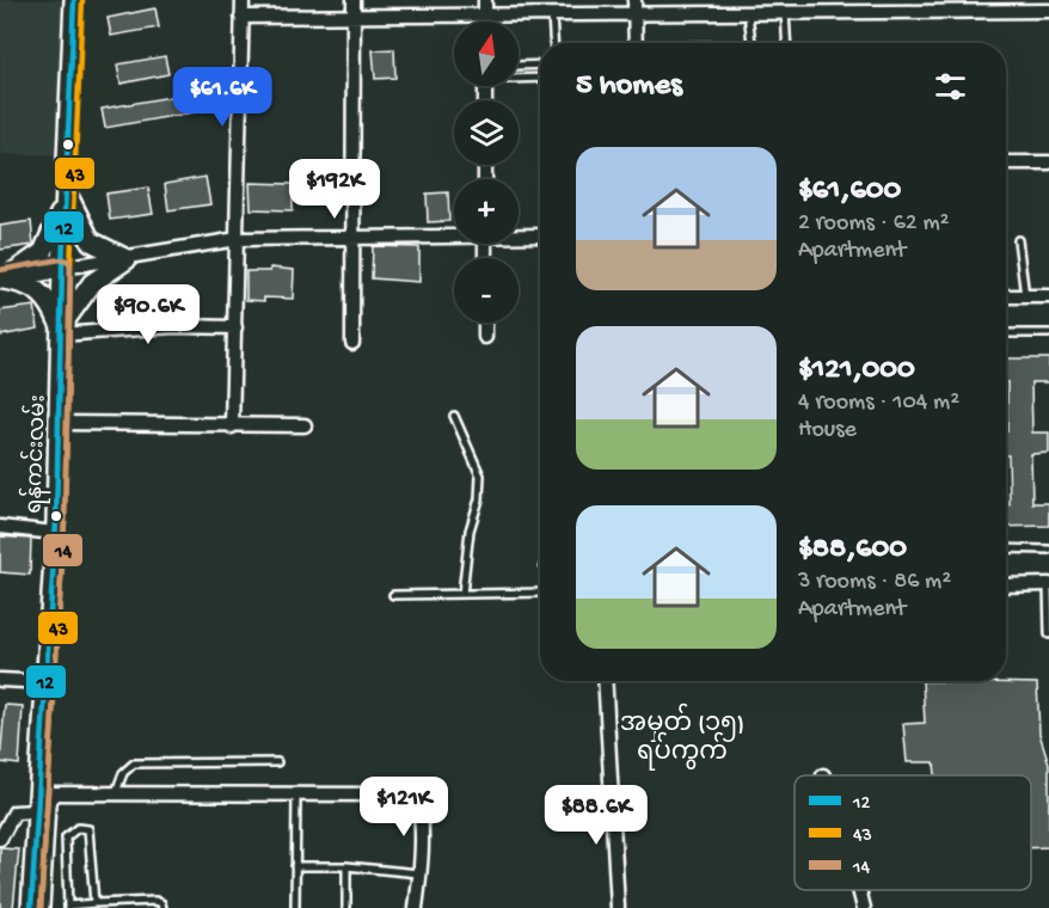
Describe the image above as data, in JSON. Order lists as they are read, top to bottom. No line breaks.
{"streets":{"main road":["ရန်ကင်းလမ်း"]},"districts":["အမှတ် (၁၅) ရပ်ကွက်"],"lines":["transit line 12","transit line 43","transit line 14"],"legend":["12","43","14"],"north":"top","page":{"map_buttons":["+","−"],"heading":"5 homes","price":["$61.6K","$192K","$90.6K","$121K","$88.6K"],"list":[{"name":"$61,600","note":"2 rooms · 62 m² · Apartment"},{"name":"$121,000","note":"4 rooms · 104 m² · House"},{"name":"$88,600","note":"3 rooms · 86 m² · Apartment"}]}}
